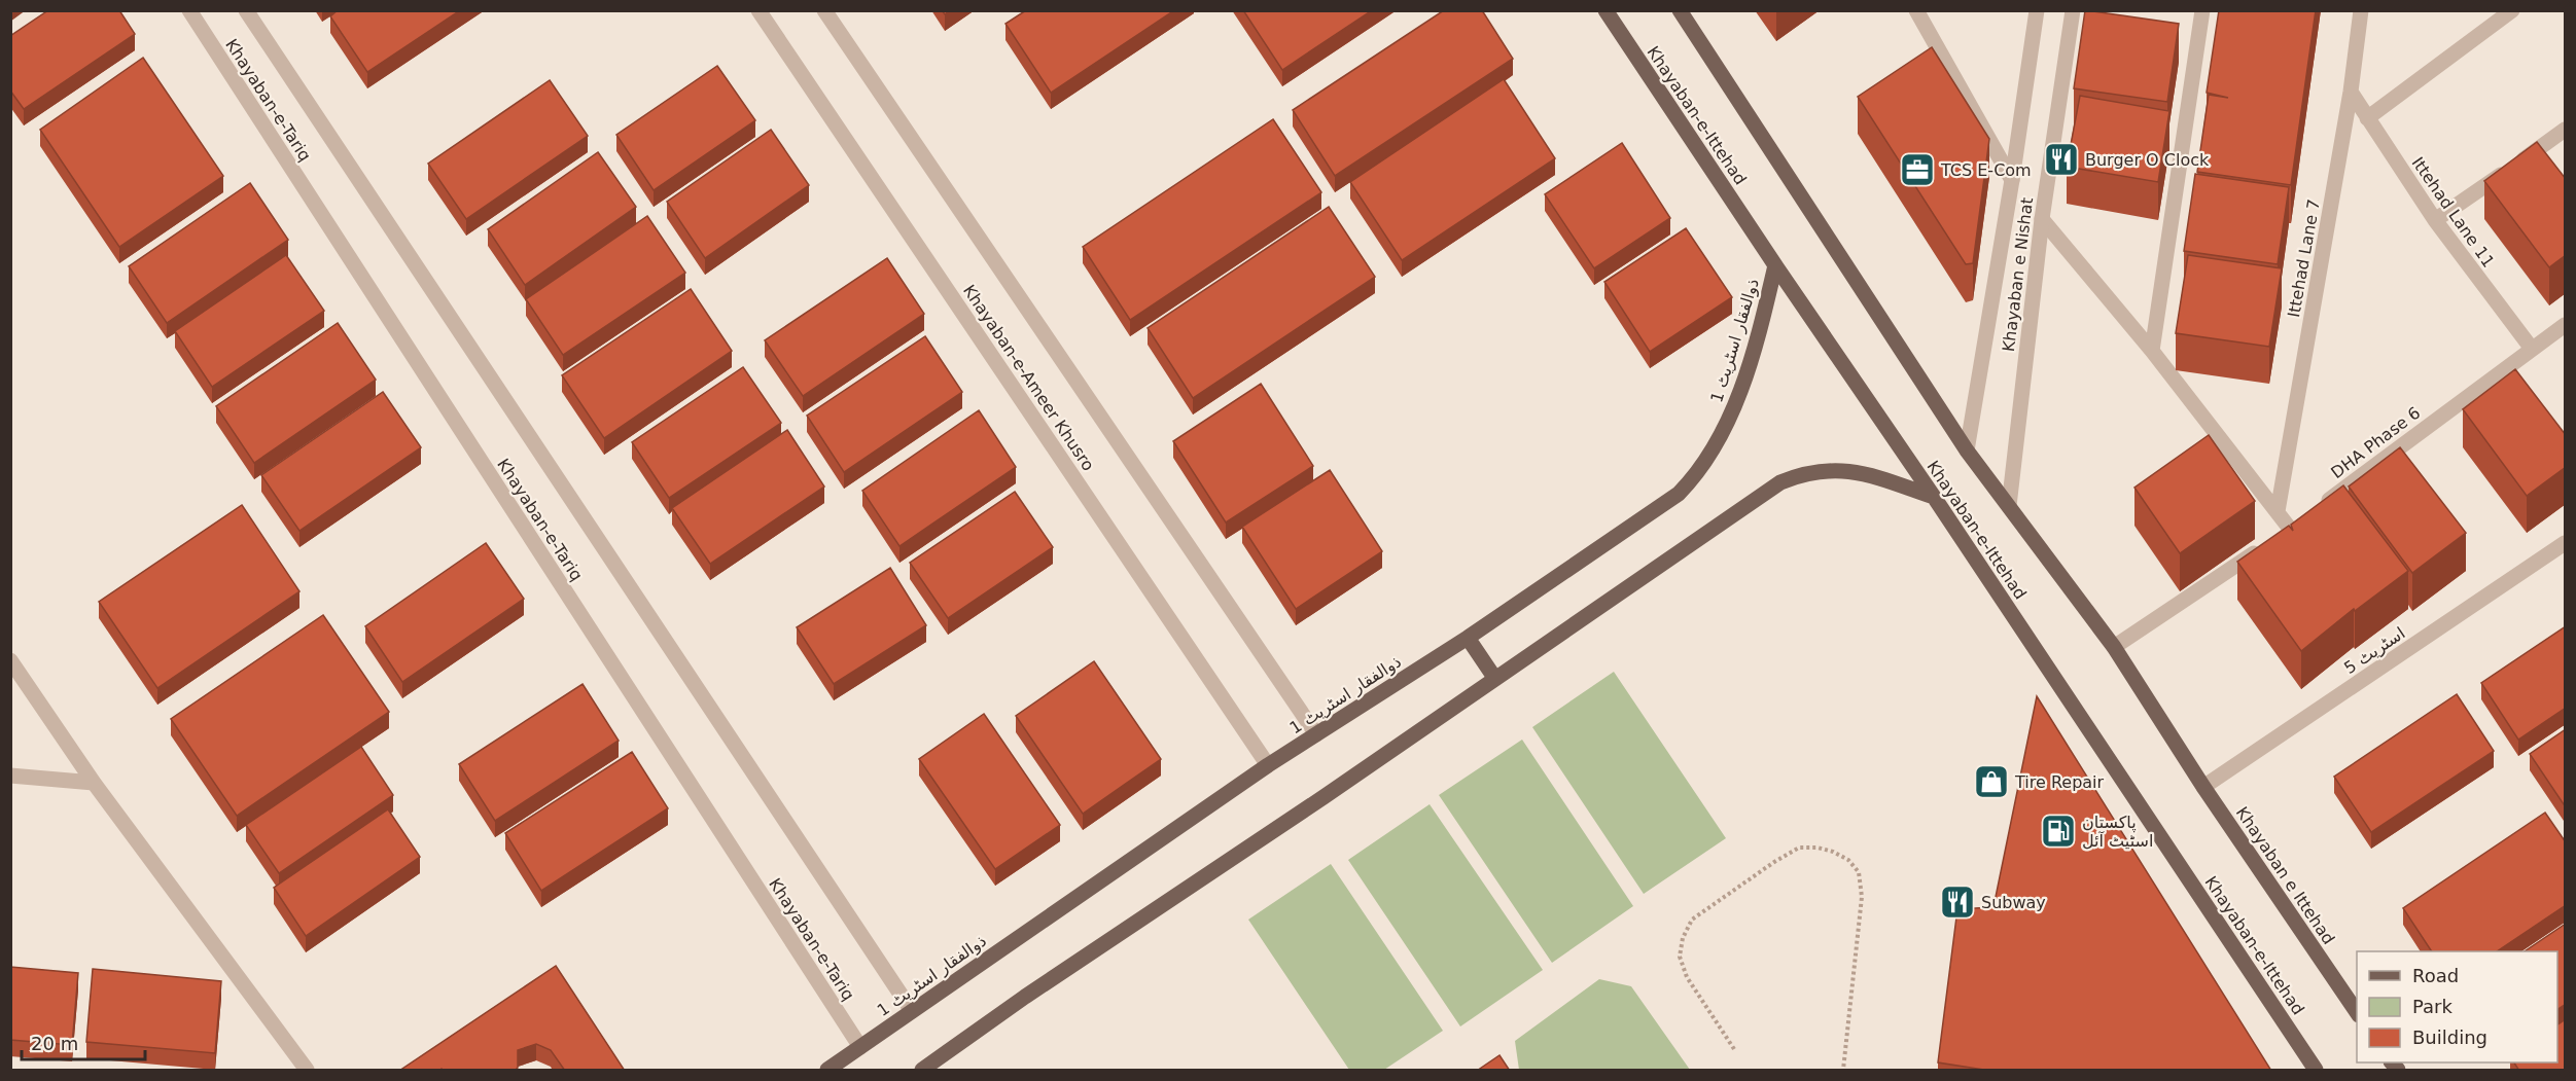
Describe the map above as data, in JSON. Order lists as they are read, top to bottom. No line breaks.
{"streets":{"main road":["Khayaban-e-Ittehad","ذوالفقار اسٹریٹ 1","Khayaban e Ittehad"],"street":["Khayaban-e-Tariq","Ittehad Lane 11","Ittehad Lane 7","Khayaban e Nishat","Khayaban-e-Ameer Khusro","DHA Phase 6","اسٹریٹ 5"]},"crossings":[["Khayaban-e-Tariq","ذوالفقار اسٹریٹ 1"],["Khayaban-e-Ittehad","ذوالفقار اسٹریٹ 1"],["Ittehad Lane 11","Ittehad Lane 7"],["Ittehad Lane 11","DHA Phase 6"],["ذوالفقار اسٹریٹ 1","Khayaban-e-Ameer Khusro"],["اسٹریٹ 5","Khayaban e Ittehad"]],"places":{"restaurant":["Burger O Clock","Subway"],"office":["TCS E-Com"],"shop":["Tire Repair"],"fuel station":["پاکستان اسٹیٹ آئل"]},"legend":["Road","Park","Building"],"scale_bar":"20 m"}
